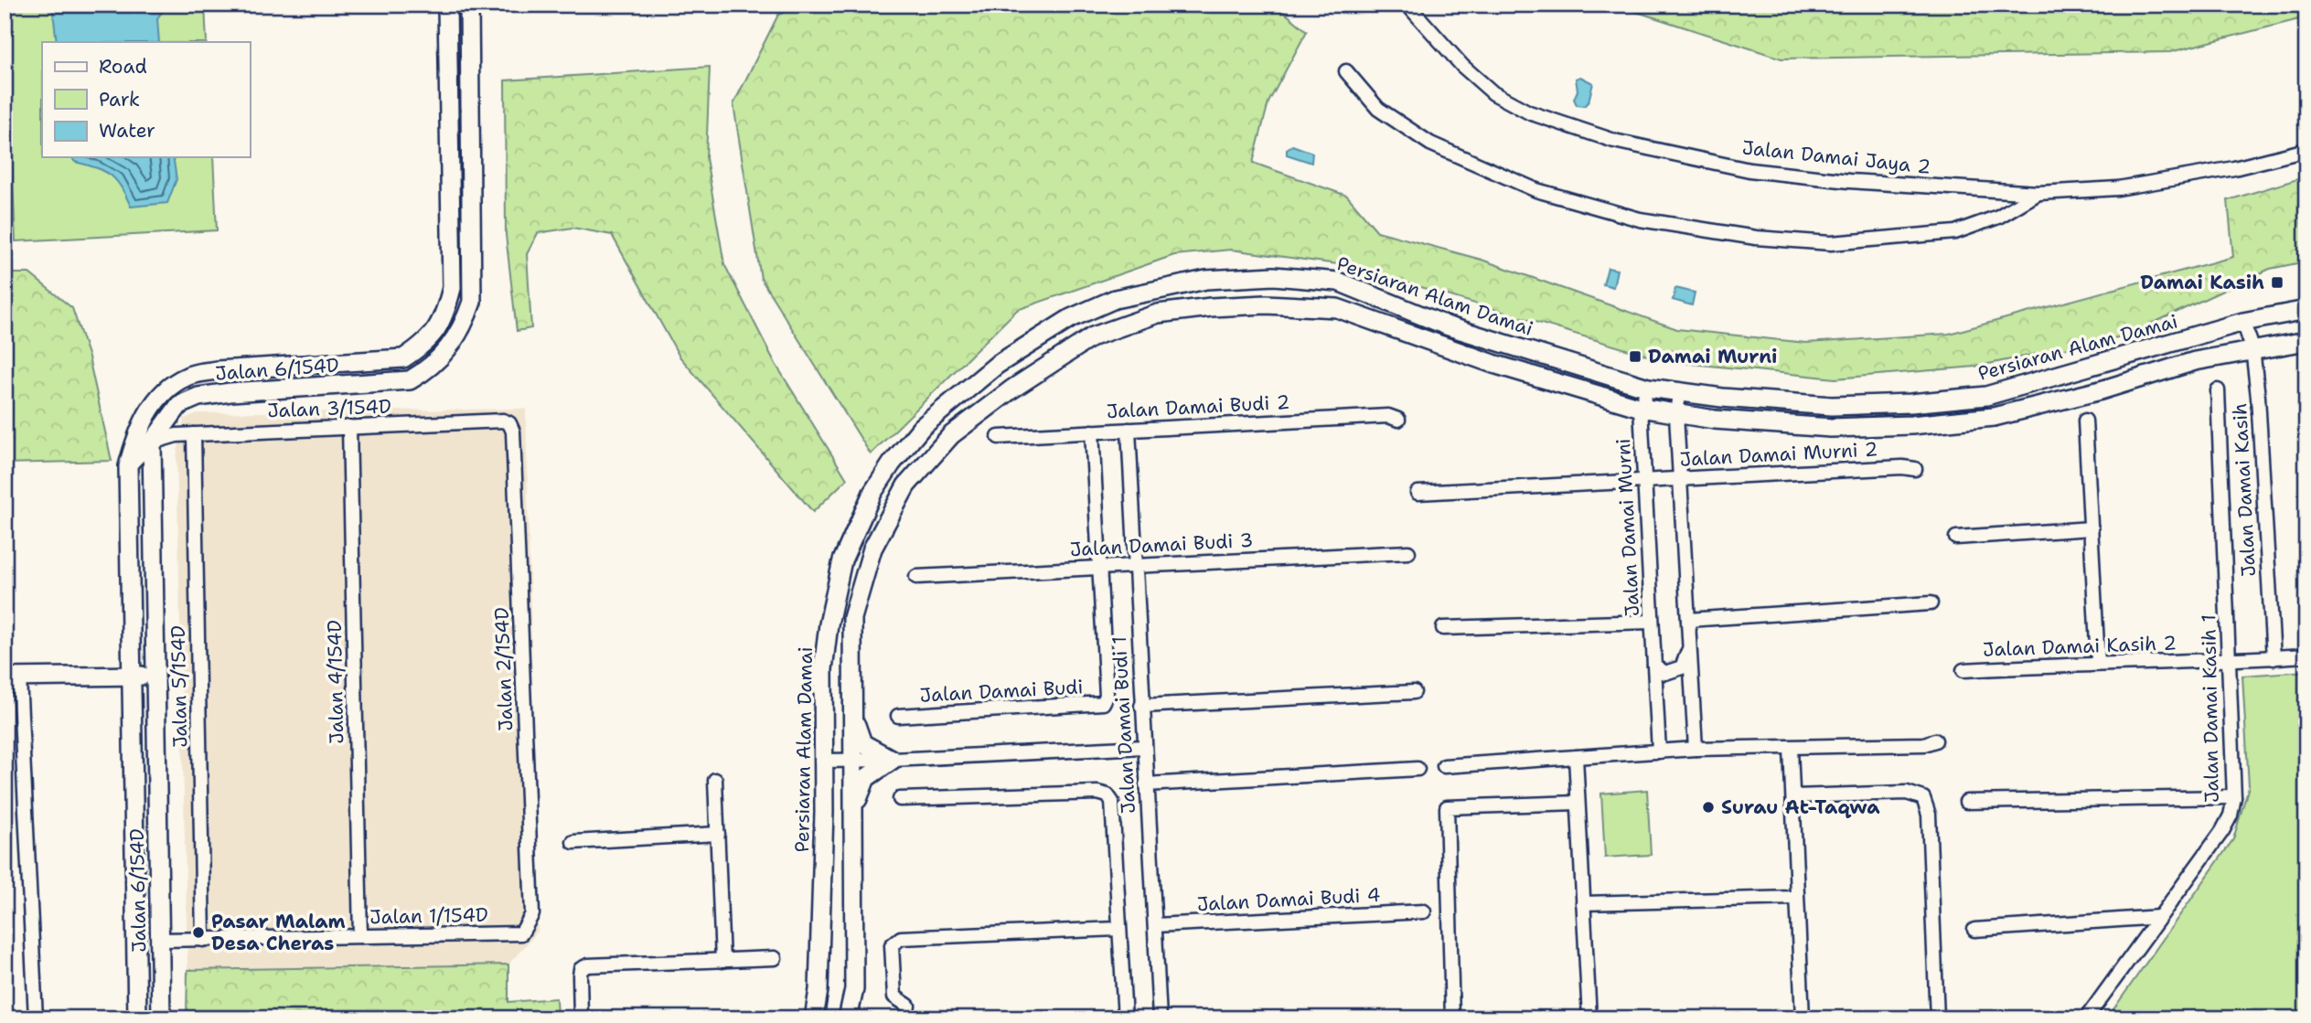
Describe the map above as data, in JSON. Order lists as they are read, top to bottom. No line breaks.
{"streets":{"street":["Jalan Damai Jaya 2","Persiaran Alam Damai","Jalan 6/154D","Jalan Damai Budi 2","Jalan 3/154D","Jalan Damai Murni 2","Jalan Damai Kasih","Jalan Damai Murni","Jalan Damai Budi 3","Jalan Damai Kasih 2","Jalan 2/154D","Jalan 4/154D","Jalan 5/154D","Jalan Damai Budi","Jalan Damai Kasih 1","Jalan Damai Budi 1","Jalan Damai Budi 4","Jalan 1/154D"]},"crossings":[["Persiaran Alam Damai","Jalan Damai Kasih"],["Persiaran Alam Damai","Jalan Damai Murni"],["Jalan 6/154D","Jalan 3/154D"],["Jalan 6/154D","Jalan 1/154D"],["Jalan Damai Budi 2","Jalan Damai Budi"],["Jalan Damai Budi 2","Jalan Damai Budi 1"],["Jalan 3/154D","Jalan 2/154D"],["Jalan 3/154D","Jalan 4/154D"],["Jalan 3/154D","Jalan 5/154D"],["Jalan Damai Murni 2","Jalan Damai Murni"],["Jalan Damai Kasih","Jalan Damai Kasih 2"],["Jalan Damai Budi 3","Jalan Damai Budi"],["Jalan Damai Budi 3","Jalan Damai Budi 1"],["Jalan Damai Kasih 2","Jalan Damai Kasih 1"],["Jalan 2/154D","Jalan 1/154D"],["Jalan 4/154D","Jalan 1/154D"],["Jalan 5/154D","Jalan 1/154D"],["Jalan Damai Budi 1","Jalan Damai Budi 4"]],"places":{"transit":["Damai Kasih","Damai Murni"],"other":["Surau At-Taqwa","Pasar Malam Desa Cheras"]},"legend":["Road","Park","Water"]}
